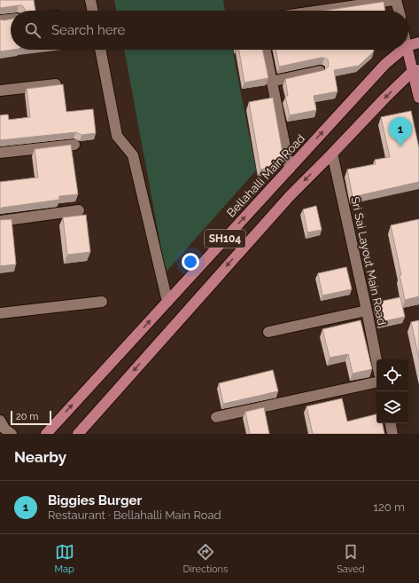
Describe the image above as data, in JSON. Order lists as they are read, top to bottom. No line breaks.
{"streets":{"main road":["Bellahalli Main Road","SH104"],"street":["Sri Sai Layout Main Road"]},"crossings":[["SH104","Sri Sai Layout Main Road"]],"scale_bar":"20 m","page":{"search":"Search here","pins":"1","scale":"20 m","heading":"Nearby","list":[{"mark":"1","name":"Biggies Burger","note":"Restaurant · Bellahalli Main Road","value":"120 m"}],"nav":["Map","Directions","Saved"]}}
